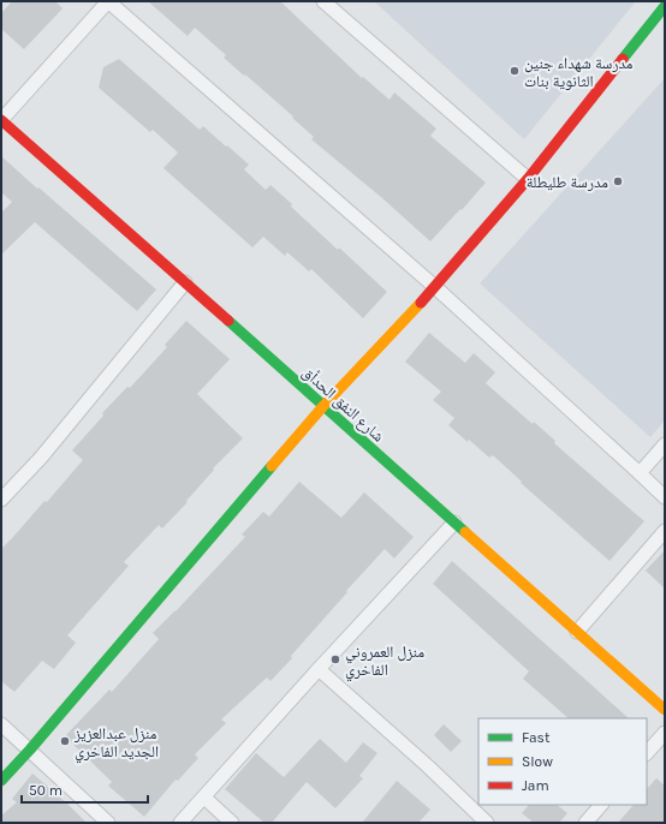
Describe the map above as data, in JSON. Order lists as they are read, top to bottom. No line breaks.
{"streets":{"street":["شارع النفق الحدأق"]},"places":["مدرسة شهداء جنين الثانوية بنات","مدرسة طليطلة","منزل العمروني الفاخري","منزل عبدالعزيز الجديد الفاخري"],"legend":["Fast","Slow","Jam"],"scale_bar":"50 m"}
